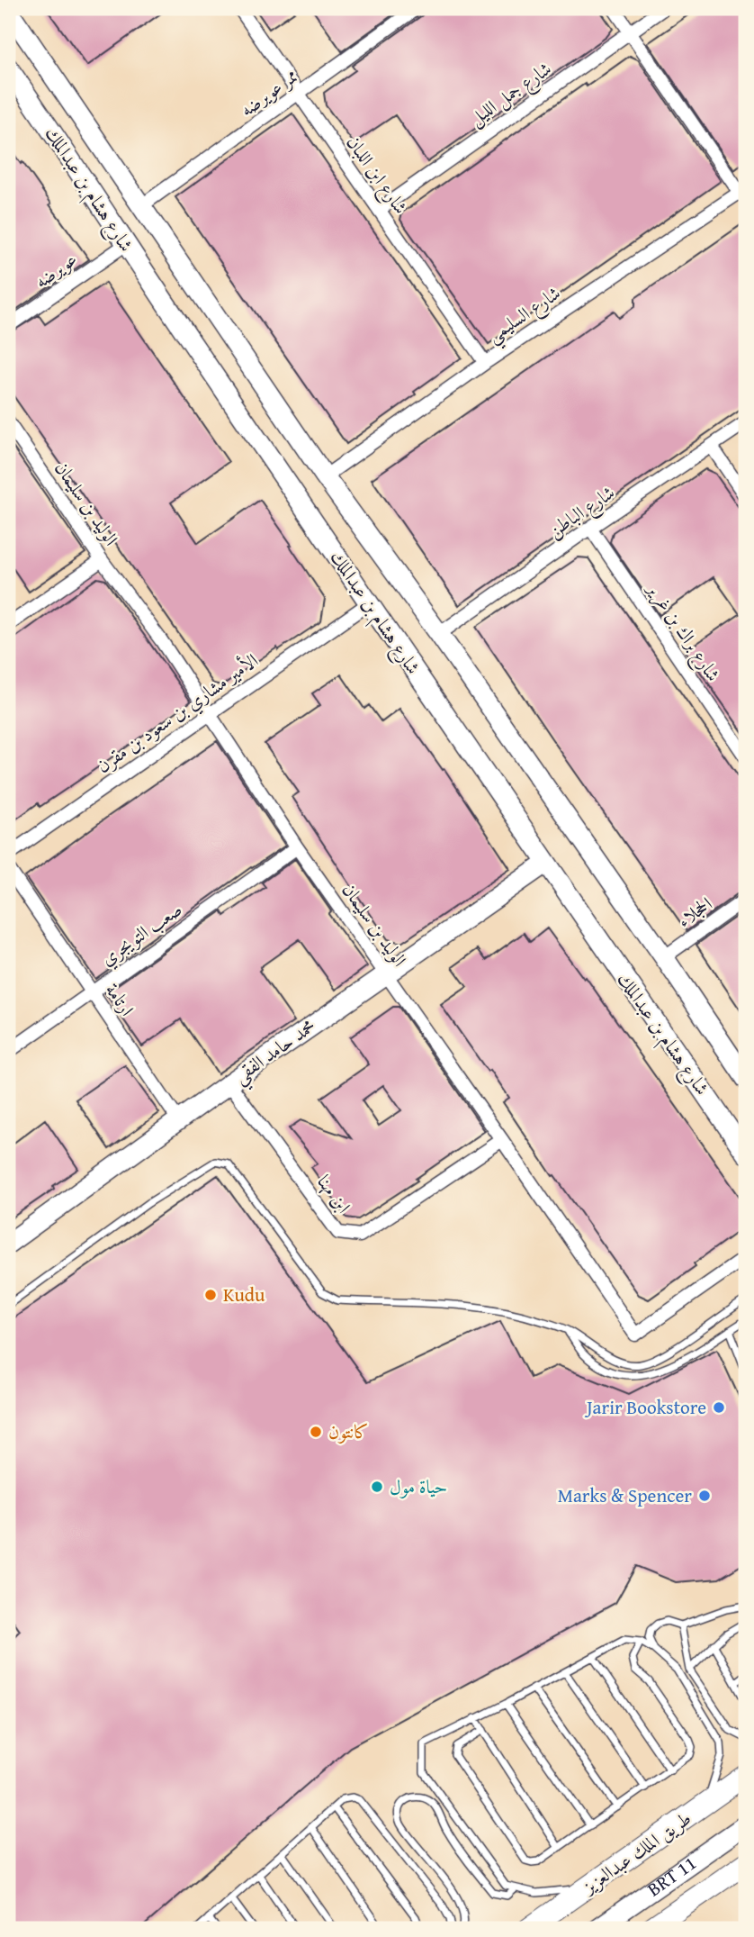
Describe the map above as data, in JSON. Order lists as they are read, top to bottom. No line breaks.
{"streets":{"main road":["طريق الملك عبدالعزيز"],"street":["ممر عويرضه","شارع جمل الليل","شارع ابن اللبان","شارع هشام بن عبدالملك","عويرضه","شارع السليمي","الوليد بن سليمان","شارع الباطن","شارع براك بن غرير","الأمير مشاري بن سعود بن مقرن","الحجلاء","صعب التويجري","ارتامة","محمد حامد الفقي","ابن مهنا","BRT 11"]},"crossings":[["ممر عويرضه","شارع ابن اللبان"],["ممر عويرضه","شارع هشام بن عبدالملك"],["شارع جمل الليل","شارع ابن اللبان"],["شارع ابن اللبان","شارع السليمي"],["شارع هشام بن عبدالملك","عويرضه"],["شارع هشام بن عبدالملك","شارع السليمي"],["شارع هشام بن عبدالملك","شارع الباطن"],["شارع هشام بن عبدالملك","الأمير مشاري بن سعود بن مقرن"],["شارع هشام بن عبدالملك","الحجلاء"],["شارع هشام بن عبدالملك","محمد حامد الفقي"],["الوليد بن سليمان","الأمير مشاري بن سعود بن مقرن"],["الوليد بن سليمان","صعب التويجري"],["الوليد بن سليمان","محمد حامد الفقي"],["الوليد بن سليمان","ابن مهنا"],["شارع الباطن","شارع براك بن غرير"],["صعب التويجري","ارتامة"],["ارتامة","محمد حامد الفقي"],["محمد حامد الفقي","ابن مهنا"]],"places":["Kudu","Jarir Bookstore","كانتون","حياة مول","Marks & Spencer"]}
